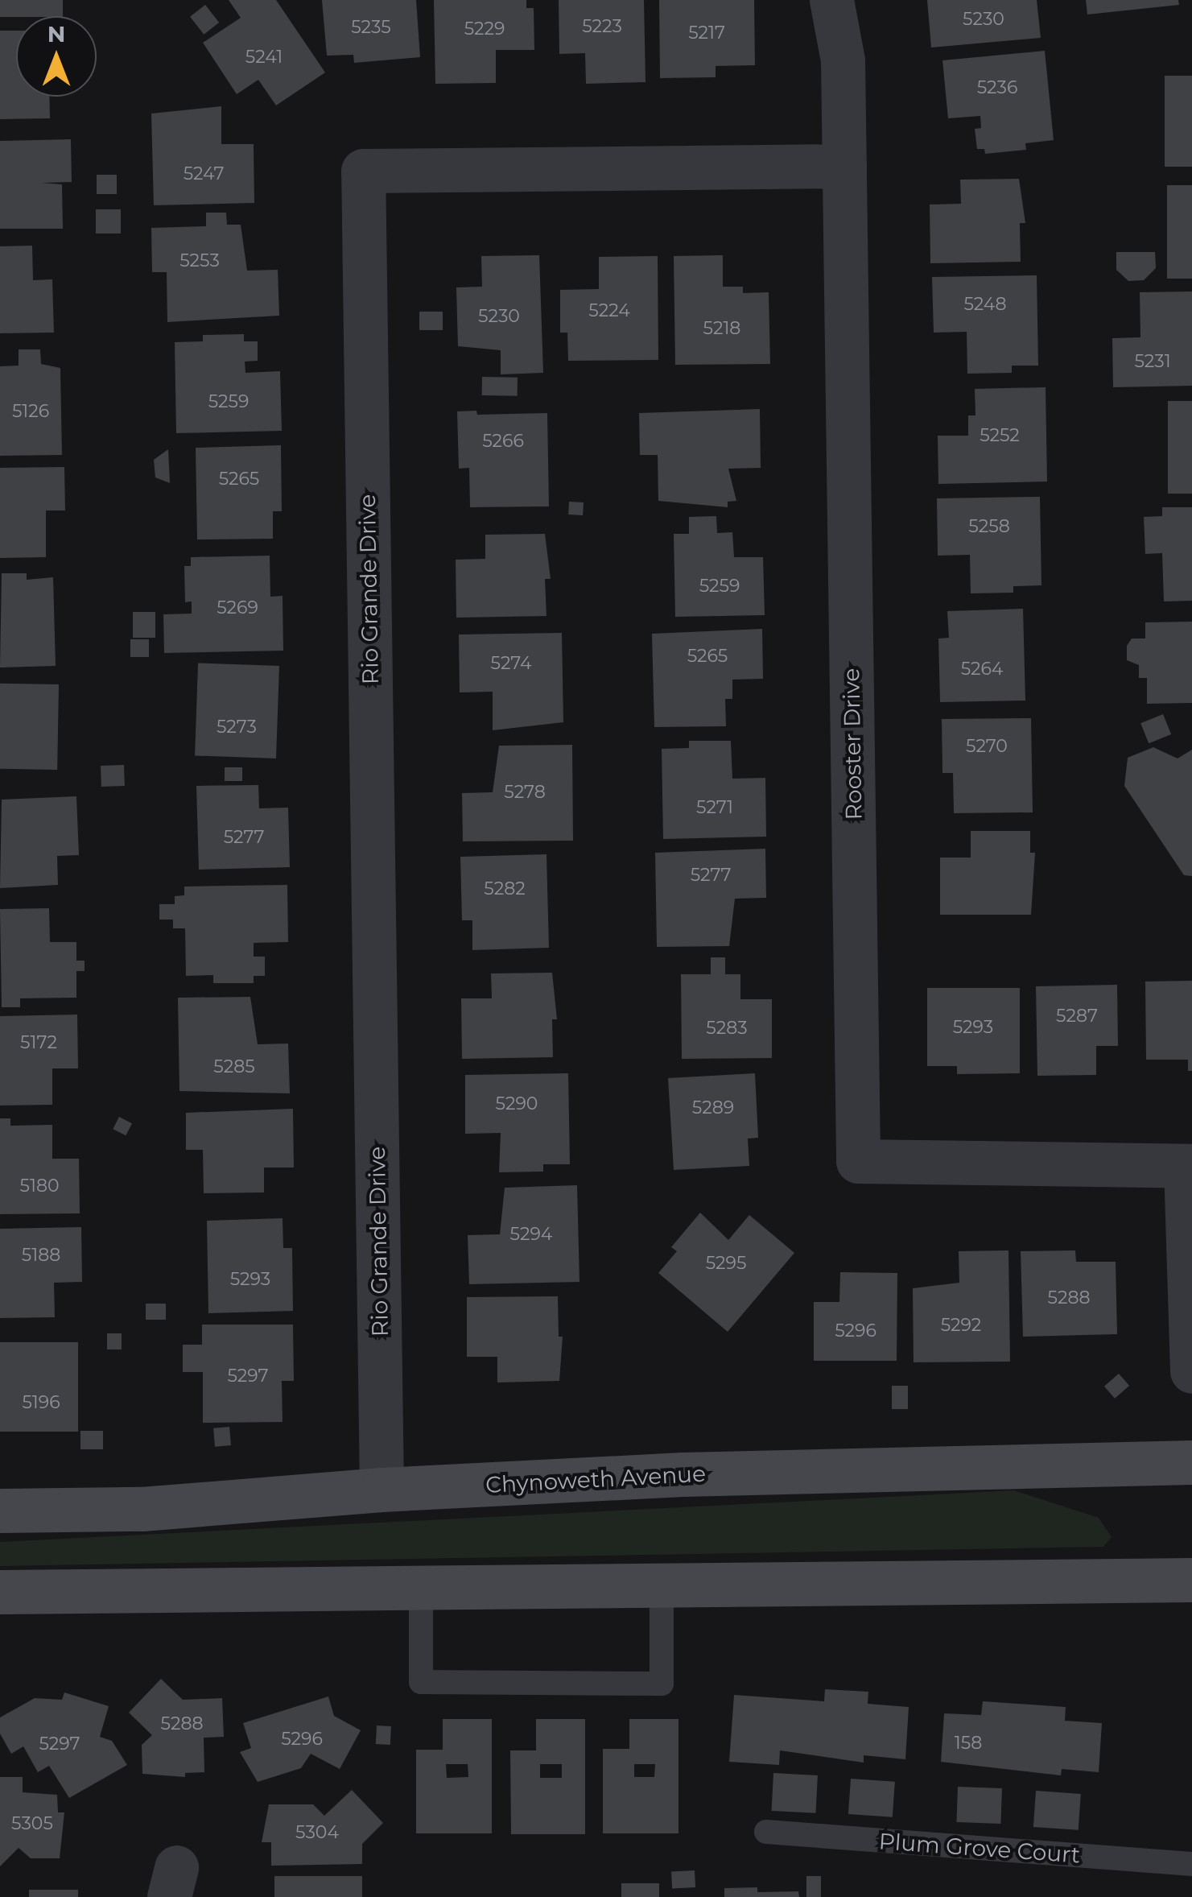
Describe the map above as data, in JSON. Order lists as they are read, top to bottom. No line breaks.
{"streets":{"street":["Rio Grande Drive","Rooster Drive","Chynoweth Avenue"],"lane":["Plum Grove Court"]},"crossings":[["Rio Grande Drive","Rooster Drive"],["Rio Grande Drive","Chynoweth Avenue"]],"house_numbers":["5230","5223","5235","5229","5217","5241","5236","5247","5253","5248","5224","5230","5218","5231","5259","5126","5252","5266","5265","5258","5259","5269","5265","5274","5264","5273","5270","5278","5271","5277","5277","5282","5287","5293","5283","5172","5285","5290","5289","5180","5294","5188","5295","5293","5288","5292","5296","5297","5196","5288","5296","158","5297","5305","5304"],"north":"top"}
